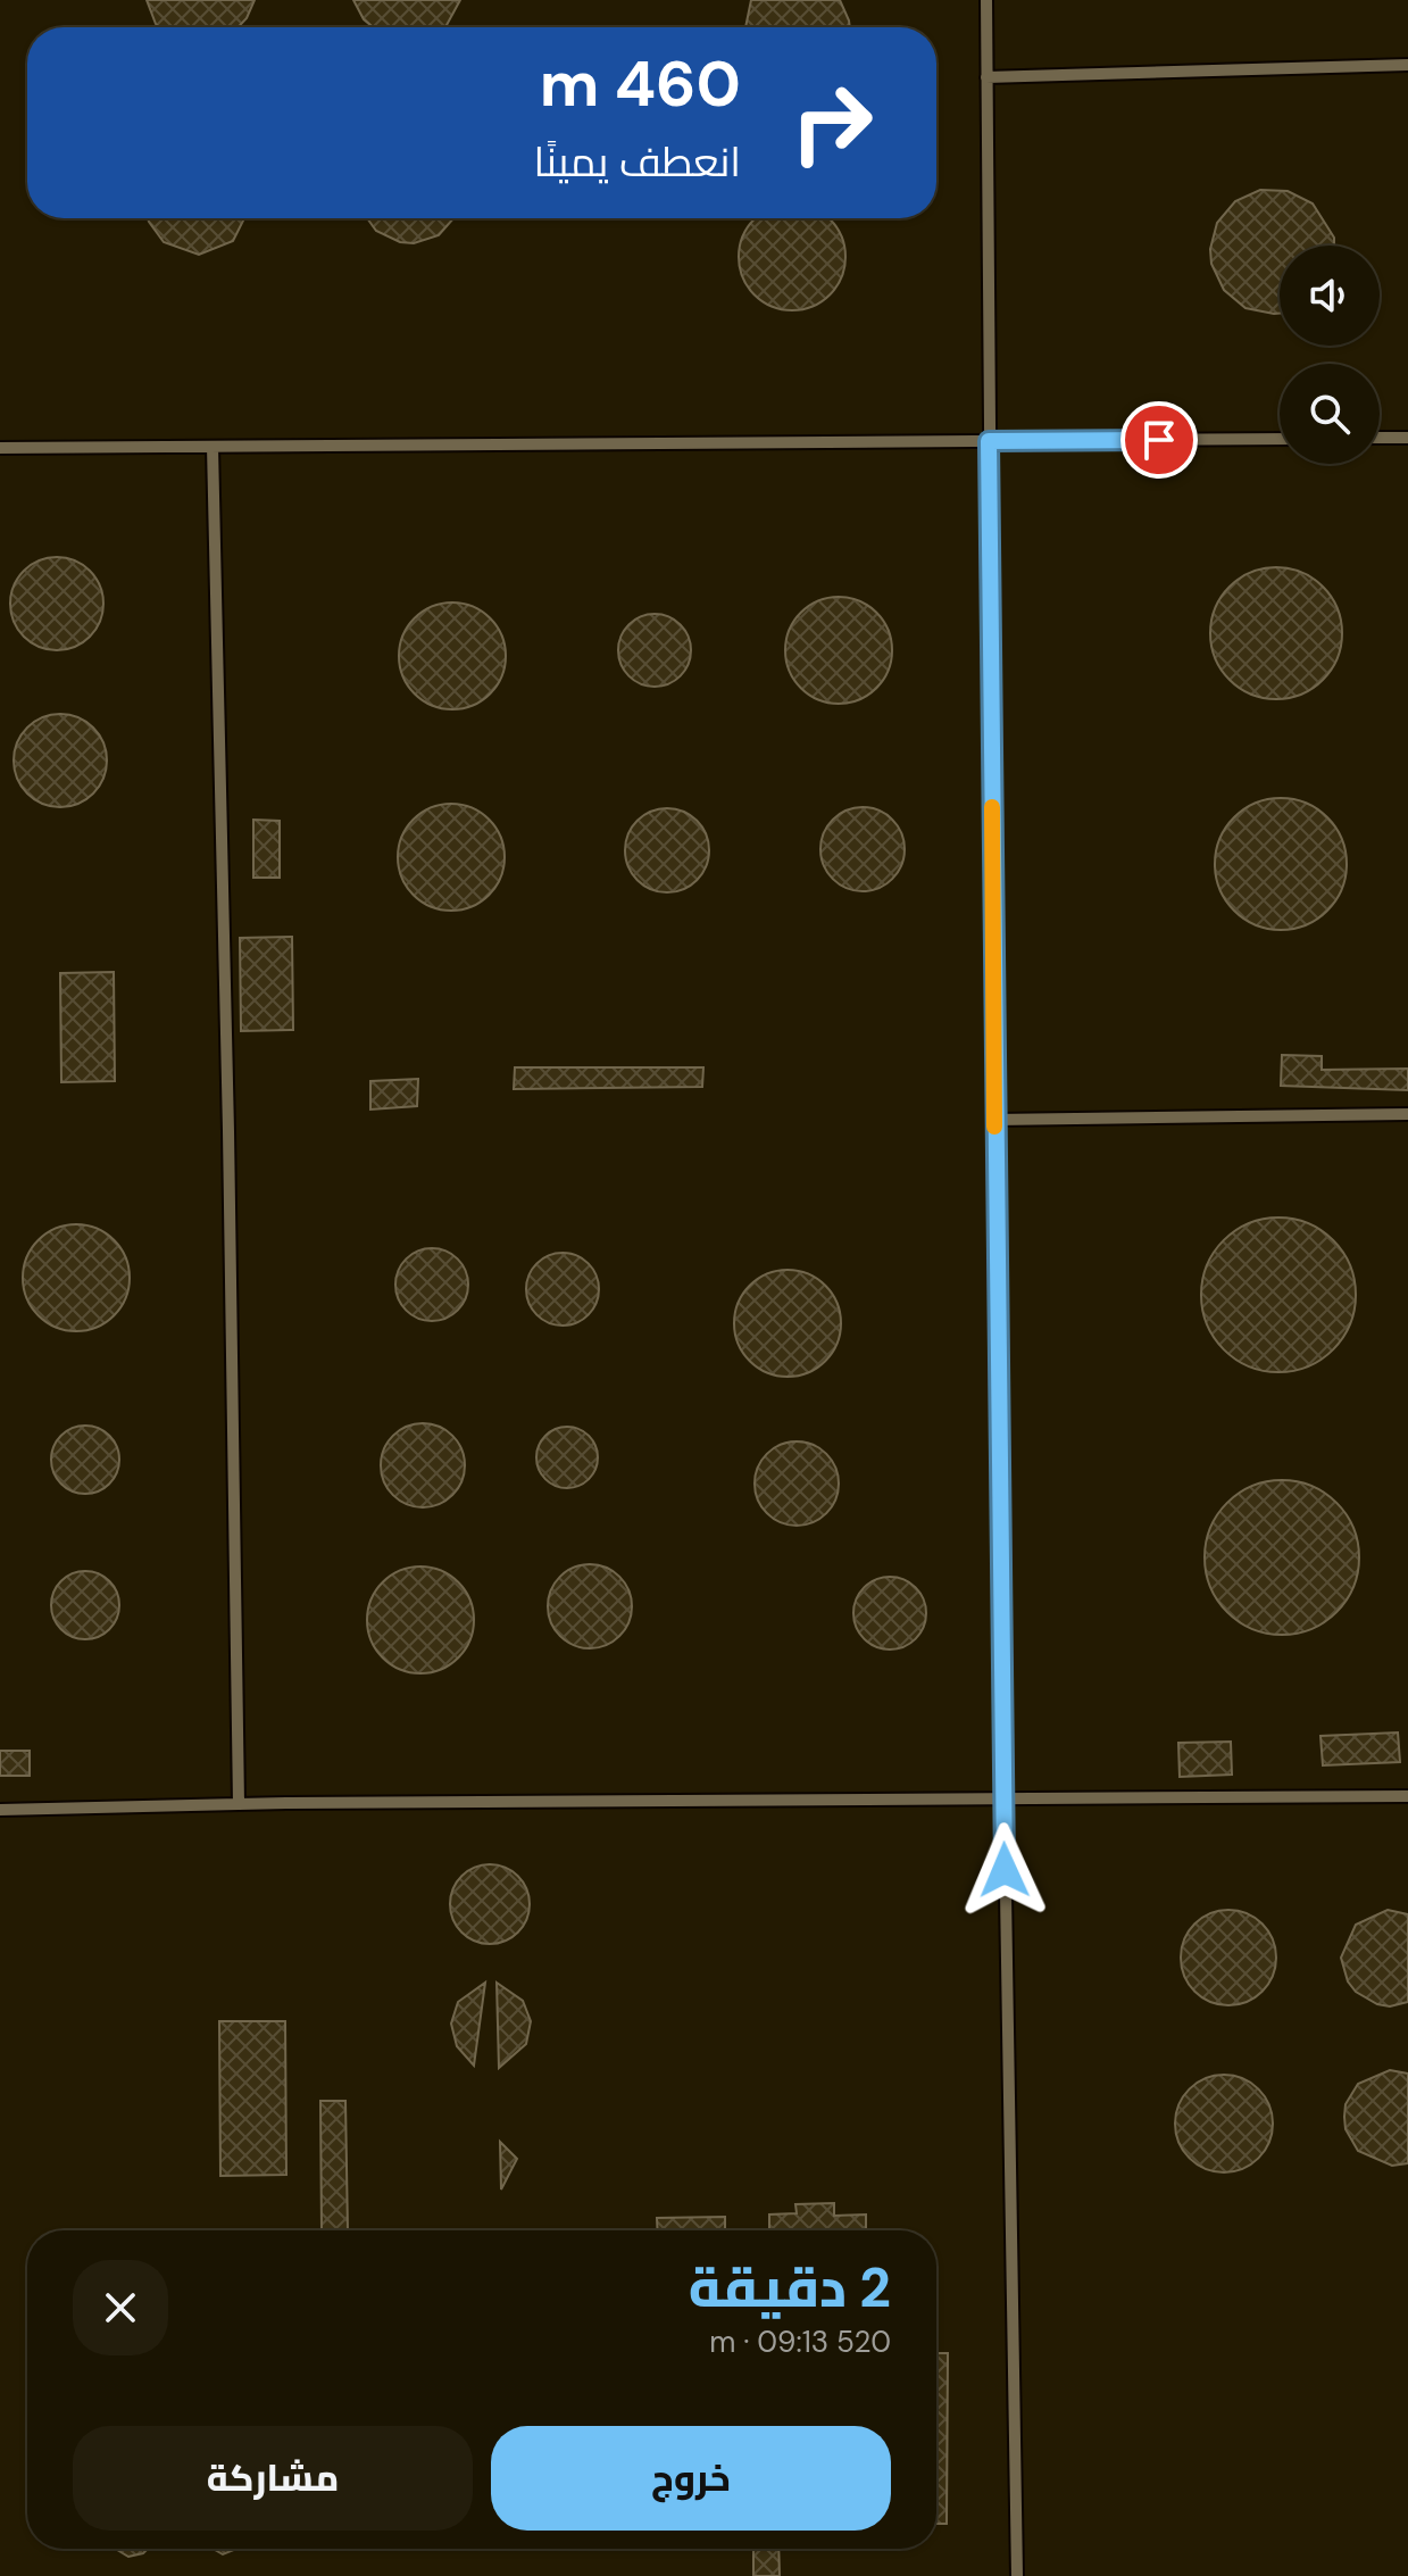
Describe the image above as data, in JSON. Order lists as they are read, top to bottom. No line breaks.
{"page":{"turn":["460 m","انعطف يمينًا"],"heading":["2 دقيقة","520 m · 09:13"],"buttons":["خروج","مشاركة"]}}
